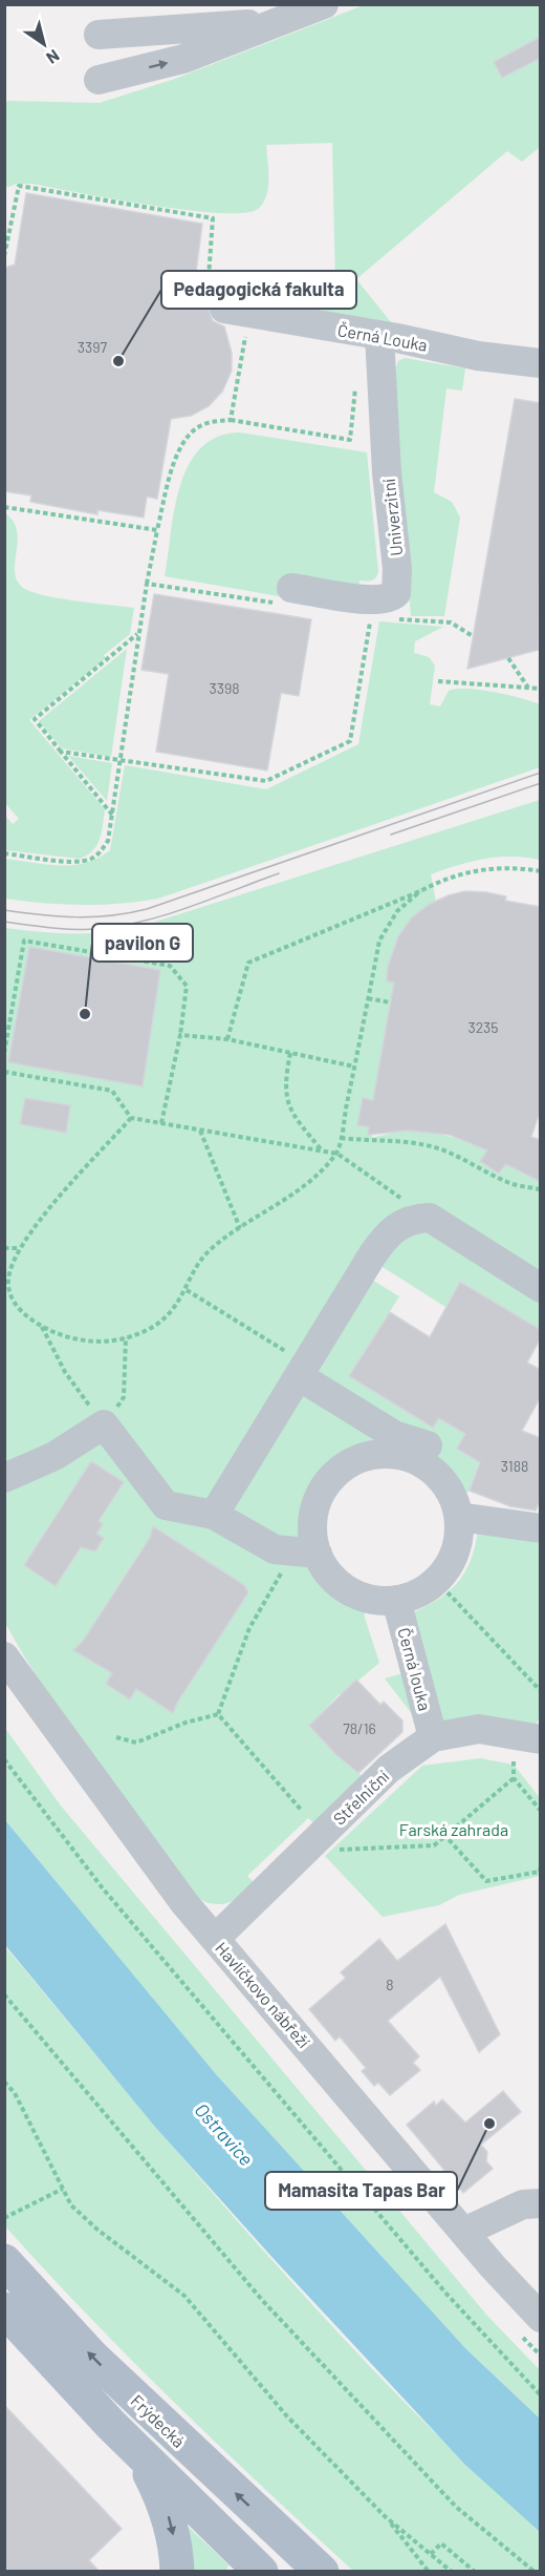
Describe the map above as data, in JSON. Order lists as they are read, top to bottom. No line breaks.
{"streets":{"main road":["Frýdecká"],"street":["Černá Louka","Univerzitní","Černá louka","Střelniční","Havlíčkovo nábřeží"]},"crossings":[["Černá Louka","Univerzitní"],["Černá louka","Střelniční"],["Střelniční","Havlíčkovo nábřeží"]],"water":["Ostravice"],"parks":["Farská zahrada"],"places":["Pedagogická fakulta","pavilon G","Mamasita Tapas Bar"],"house_numbers":["3397","3398","3235","3188","78/16","8"],"north":"bottom right"}
